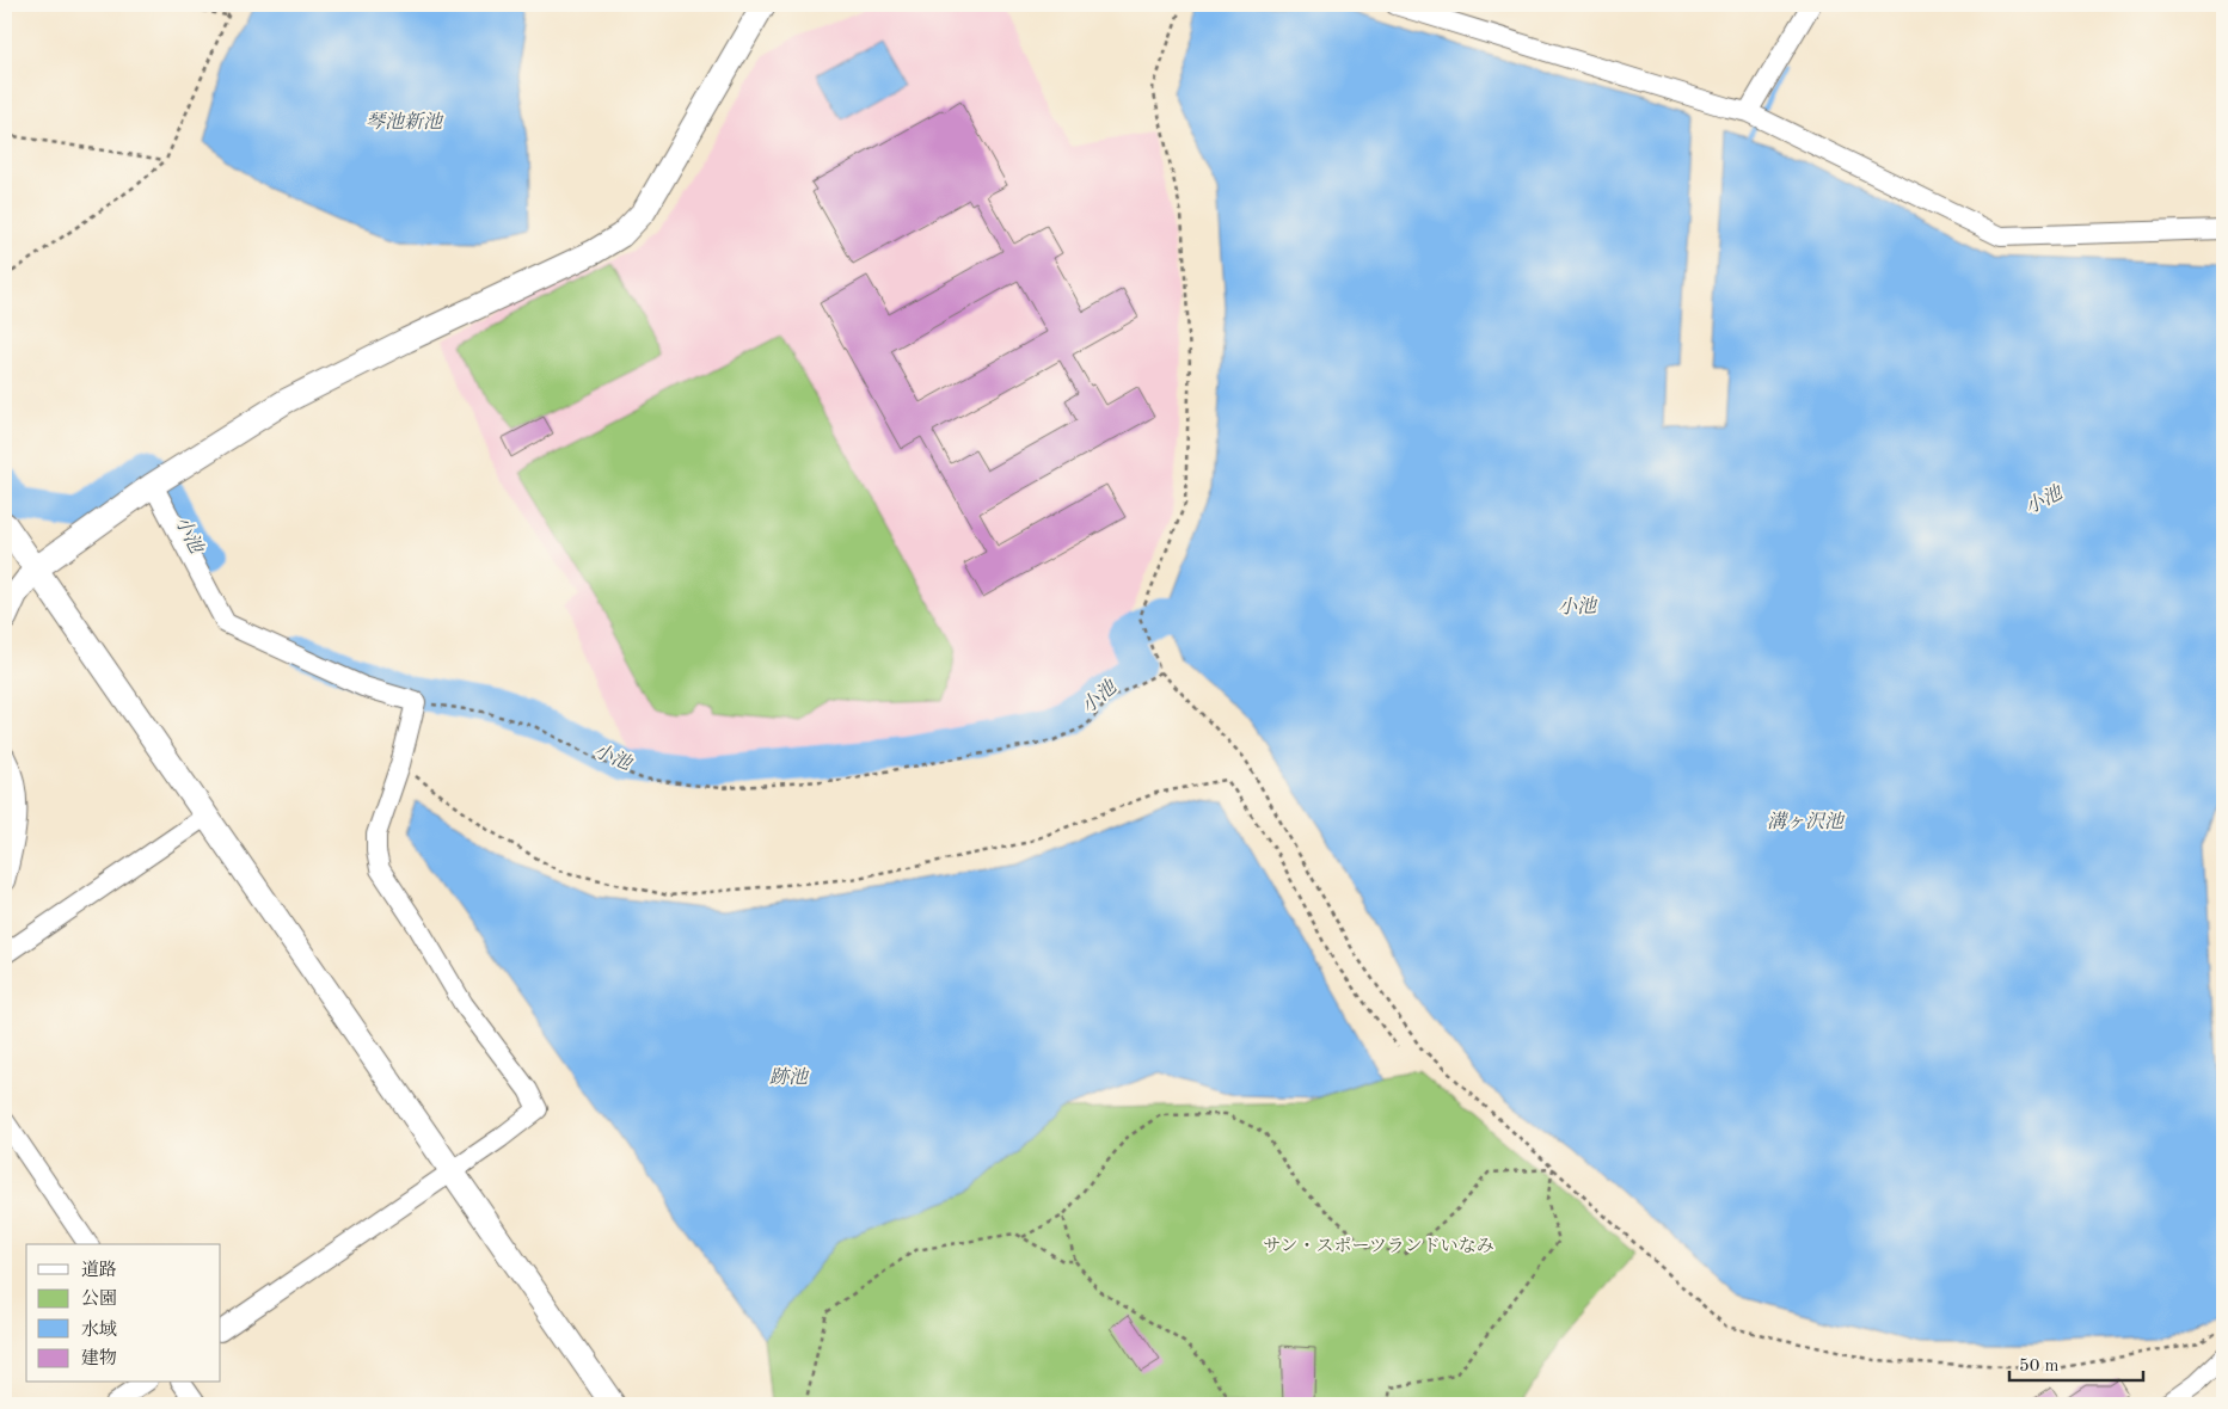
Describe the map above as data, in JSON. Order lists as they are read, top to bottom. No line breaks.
{"water":["琴池新池","小池","溝ヶ沢池","跡池"],"parks":["サン・スポーツランドいなみ"],"legend":["道路","公園","水域","建物"],"scale_bar":"50 m"}
